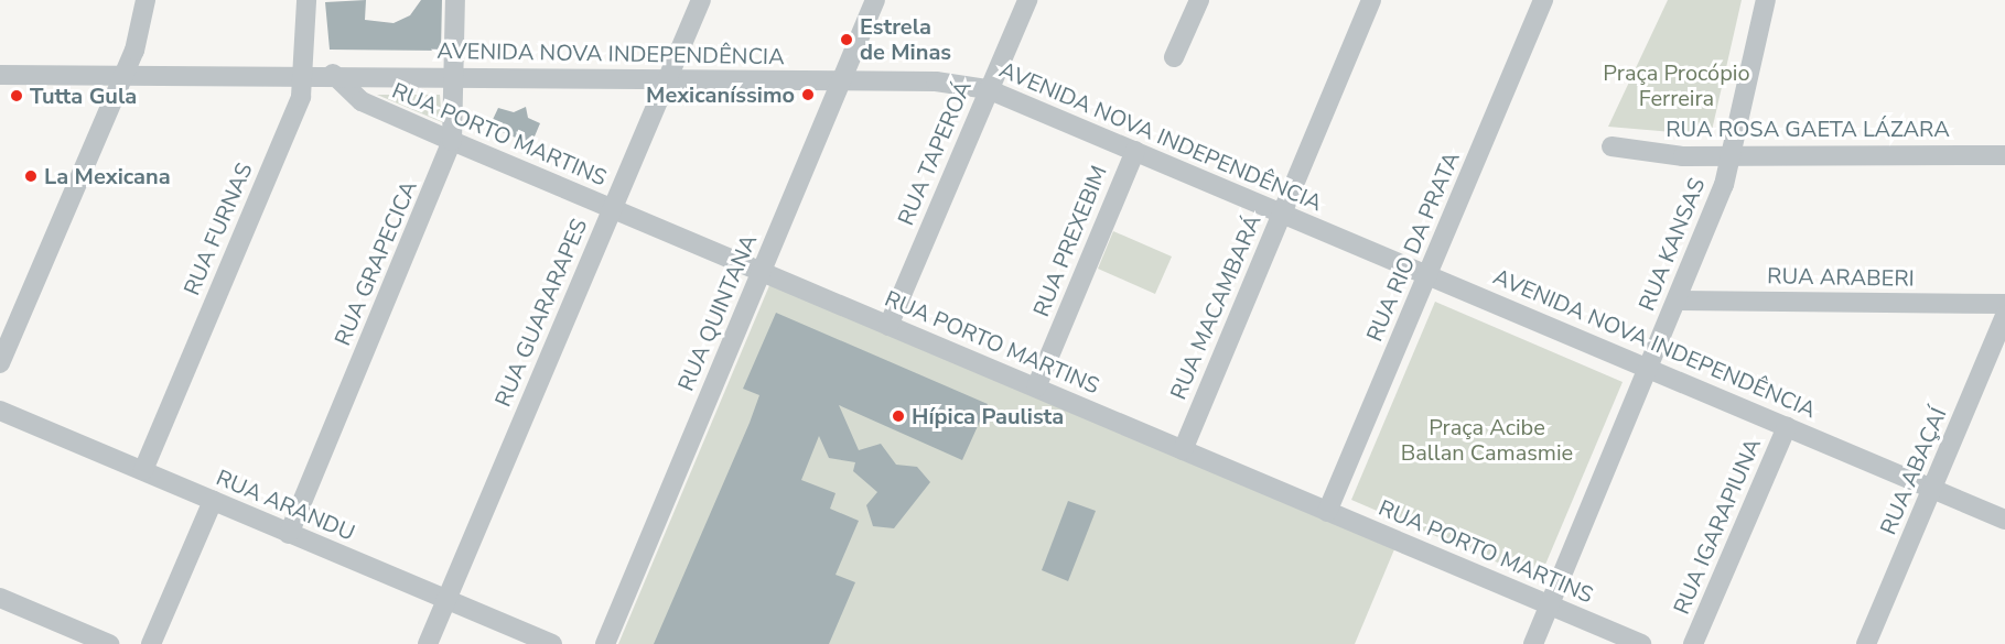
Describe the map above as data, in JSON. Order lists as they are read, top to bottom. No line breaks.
{"streets":{"street":["AVENIDA NOVA INDEPENDÊNCIA","RUA ROSA GAETA LÁZARA","RUA PORTO MARTINS","RUA TAPEROÁ","RUA FURNAS","RUA PREXEBIM","RUA KANSAS","RUA RIO DA PRATA","RUA GRAPECICA","RUA ARABERI","RUA MACAMBARÁ","RUA GUARARAPES","RUA QUINTANA","RUA ABAÇAÍ","RUA ARANDU","RUA IGARAPIUNA"]},"crossings":[["AVENIDA NOVA INDEPENDÊNCIA","RUA PORTO MARTINS"],["AVENIDA NOVA INDEPENDÊNCIA","RUA TAPEROÁ"],["AVENIDA NOVA INDEPENDÊNCIA","RUA FURNAS"],["AVENIDA NOVA INDEPENDÊNCIA","RUA PREXEBIM"],["AVENIDA NOVA INDEPENDÊNCIA","RUA KANSAS"],["AVENIDA NOVA INDEPENDÊNCIA","RUA RIO DA PRATA"],["AVENIDA NOVA INDEPENDÊNCIA","RUA GRAPECICA"],["AVENIDA NOVA INDEPENDÊNCIA","RUA MACAMBARÁ"],["AVENIDA NOVA INDEPENDÊNCIA","RUA GUARARAPES"],["AVENIDA NOVA INDEPENDÊNCIA","RUA QUINTANA"],["AVENIDA NOVA INDEPENDÊNCIA","RUA ABAÇAÍ"],["AVENIDA NOVA INDEPENDÊNCIA","RUA IGARAPIUNA"],["RUA ROSA GAETA LÁZARA","RUA KANSAS"],["RUA PORTO MARTINS","RUA TAPEROÁ"],["RUA PORTO MARTINS","RUA PREXEBIM"],["RUA PORTO MARTINS","RUA KANSAS"],["RUA PORTO MARTINS","RUA RIO DA PRATA"],["RUA PORTO MARTINS","RUA GRAPECICA"],["RUA PORTO MARTINS","RUA MACAMBARÁ"],["RUA PORTO MARTINS","RUA GUARARAPES"],["RUA PORTO MARTINS","RUA QUINTANA"],["RUA FURNAS","RUA ARANDU"],["RUA KANSAS","RUA ARABERI"],["RUA GRAPECICA","RUA ARANDU"],["RUA GUARARAPES","RUA ARANDU"]],"parks":["Praça Procópio Ferreira","Praça Acibe Ballan Camasmie"],"places":["Estrela de Minas","Mexicaníssimo","Tutta Gula","La Mexicana","Hípica Paulista"]}
